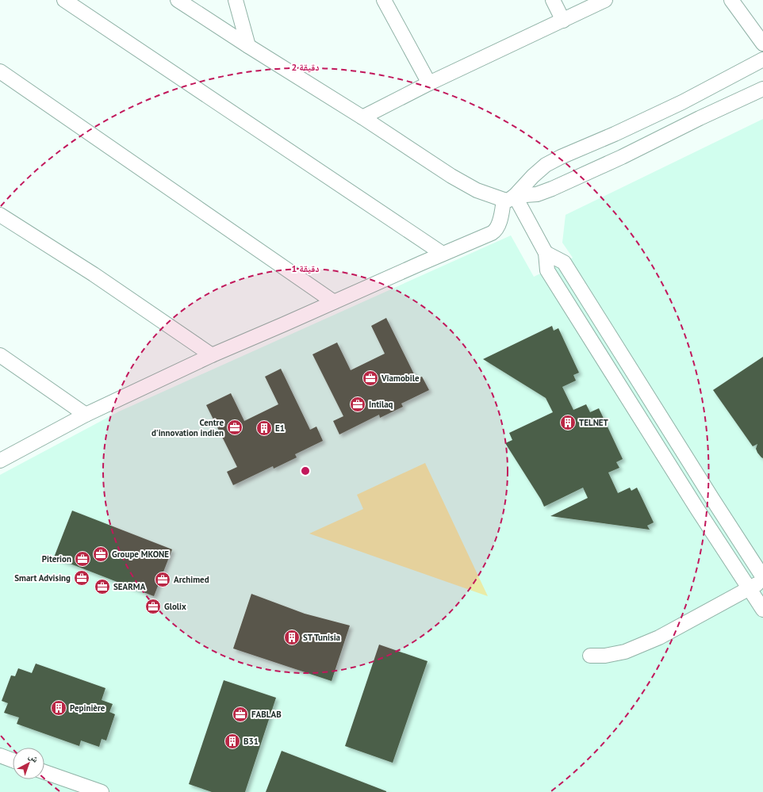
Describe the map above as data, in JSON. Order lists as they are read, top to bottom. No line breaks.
{"places":{"office":["Viamobile","Intilaq","Centre d'innovation indien","Groupe MKONE","Piterion","Smart Advising","Archimed","SEARMA","Glolix","FABLAB"],"building":["TELNET","E1","ST Tunisia","Pepinière","B31"]},"north":"top right","rings":["2 دقيقة","1 دقيقة"]}
